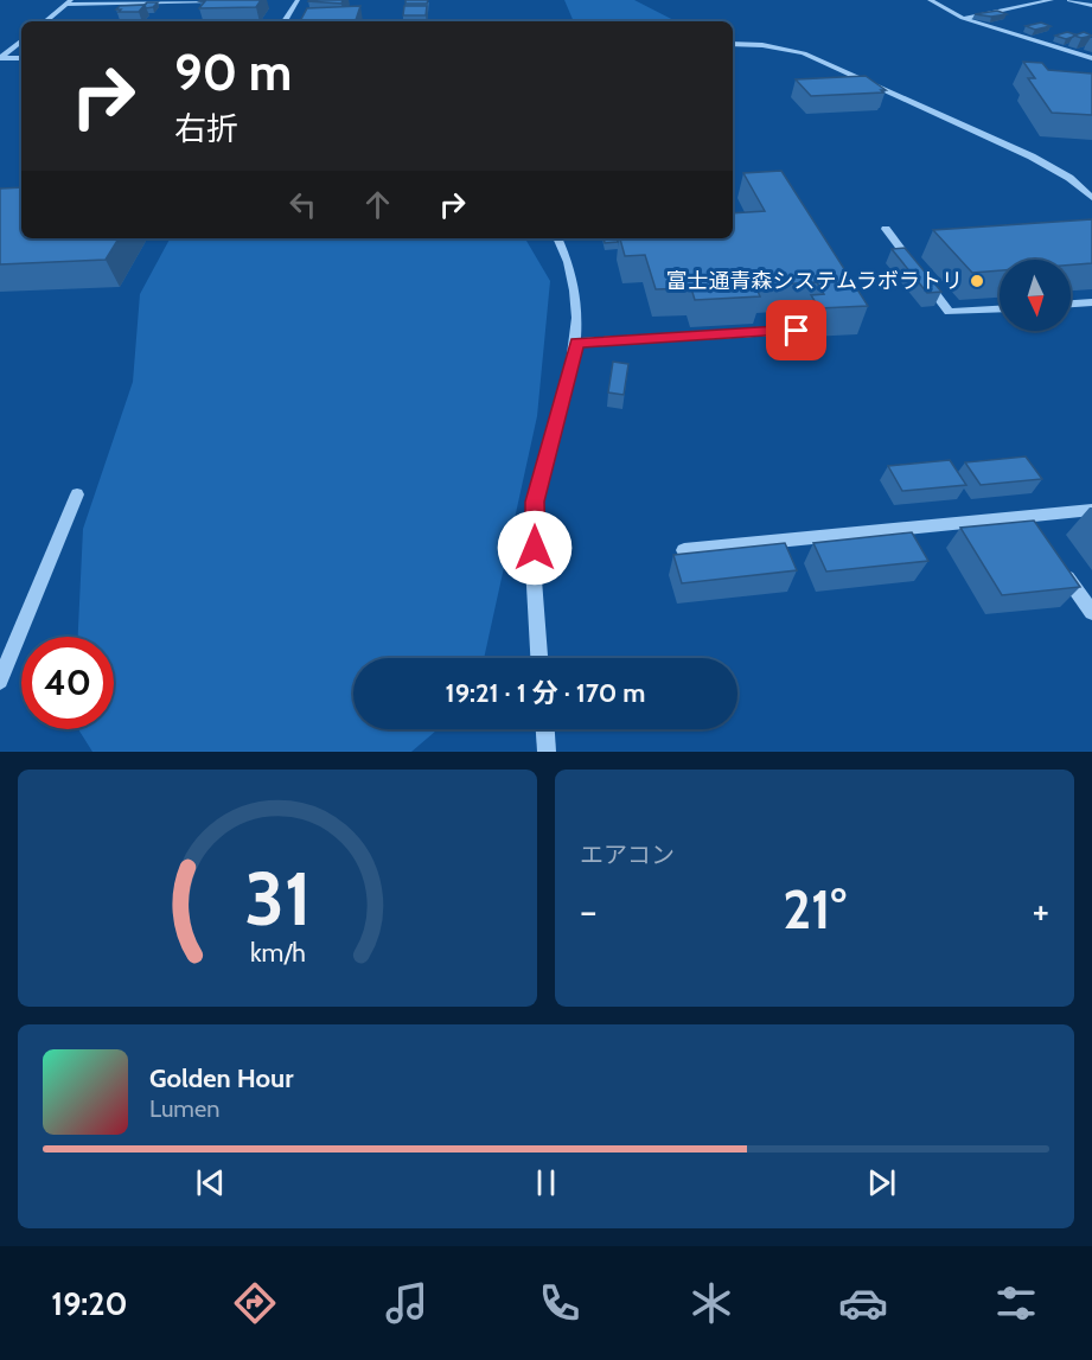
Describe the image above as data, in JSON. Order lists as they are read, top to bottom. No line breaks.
{"places":["富士通青森システムラボラトリ"],"north":"bottom","page":{"turn":["90 m","右折"],"limit":"40","trip":"19:21 · 1 分 · 170 m","tile":"エアコン","heat":["−","21°","+"],"song":["Golden Hour","Lumen"],"tabs":"19:20","gauge":["31","km/h"]}}
